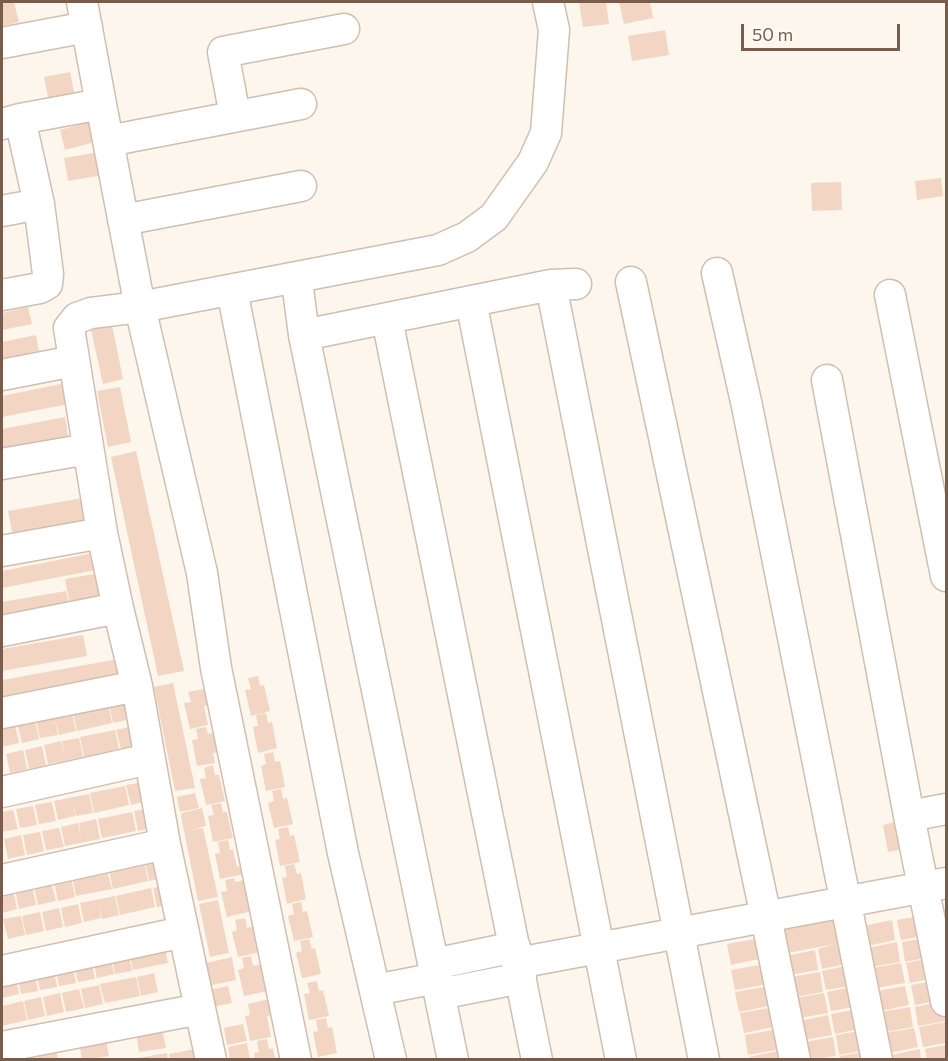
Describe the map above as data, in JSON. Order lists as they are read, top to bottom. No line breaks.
{"scale_bar":"50 m"}
